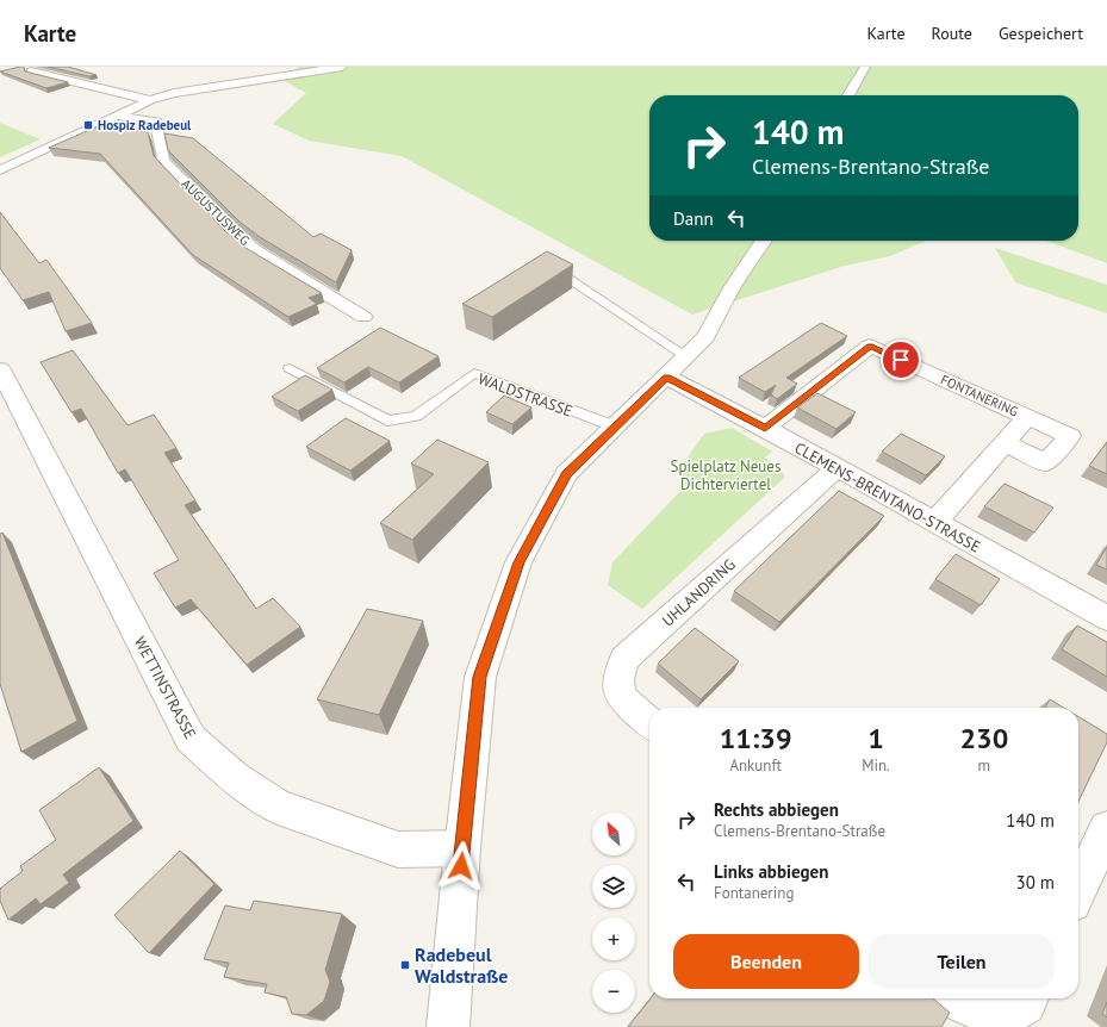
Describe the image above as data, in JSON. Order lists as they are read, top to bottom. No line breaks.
{"streets":{"street":["AUGUSTUSWEG","FONTANERING","CLEMENS-BRENTANO-STRASSE","UHLANDRING","WETTINSTRASSE"],"lane":["WALDSTRASSE"]},"crossings":[["FONTANERING","CLEMENS-BRENTANO-STRASSE"],["CLEMENS-BRENTANO-STRASSE","UHLANDRING"]],"parks":["Spielplatz Neues Dichterviertel"],"places":{"transit":["Hospiz Radebeul","Radebeul Waldstraße"]},"north":"top left","page":{"header":"Karte","nav":["Karte","Route","Gespeichert"],"turn":["140 m","Clemens-Brentano-Straße"],"then":"Dann","eta":["11:39","Ankunft","1","Min.","230","m"],"list":[{"name":"Rechts abbiegen","note":"Clemens-Brentano-Straße","value":"140 m"},{"name":"Links abbiegen","note":"Fontanering","value":"30 m"}],"map_buttons":["+","−"],"buttons":["Beenden","Teilen"]}}
